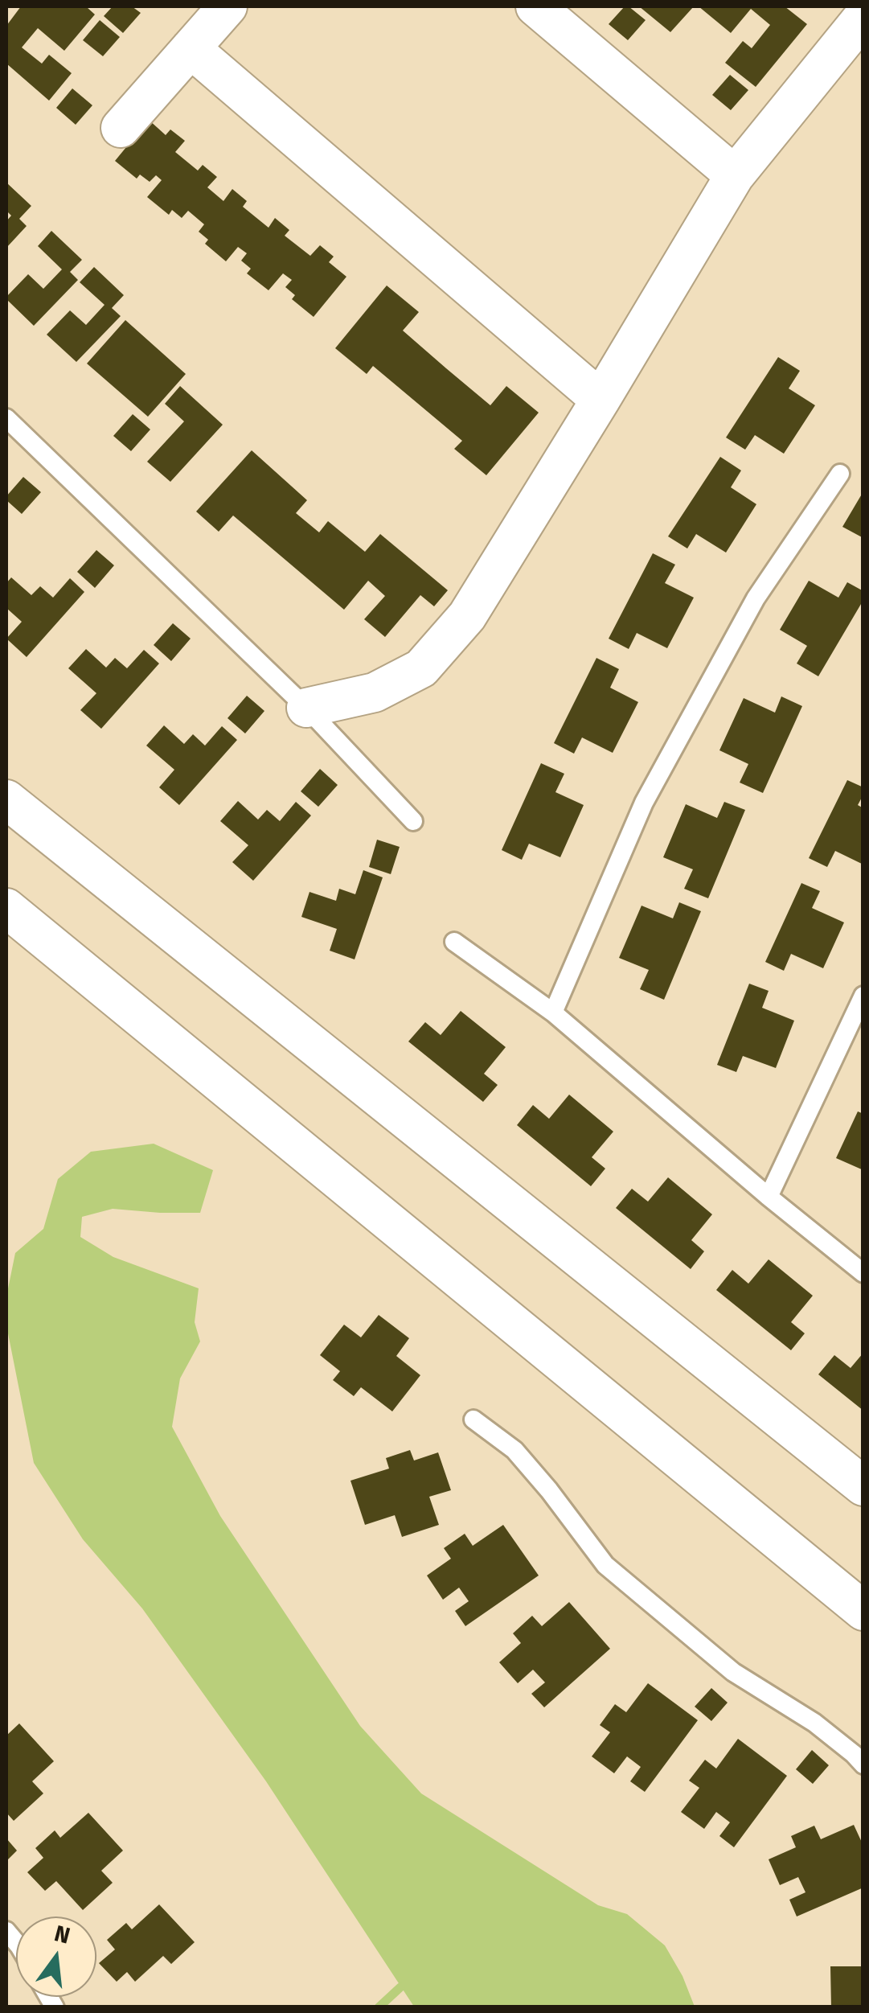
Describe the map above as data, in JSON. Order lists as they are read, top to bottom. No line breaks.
{"north":"top"}
